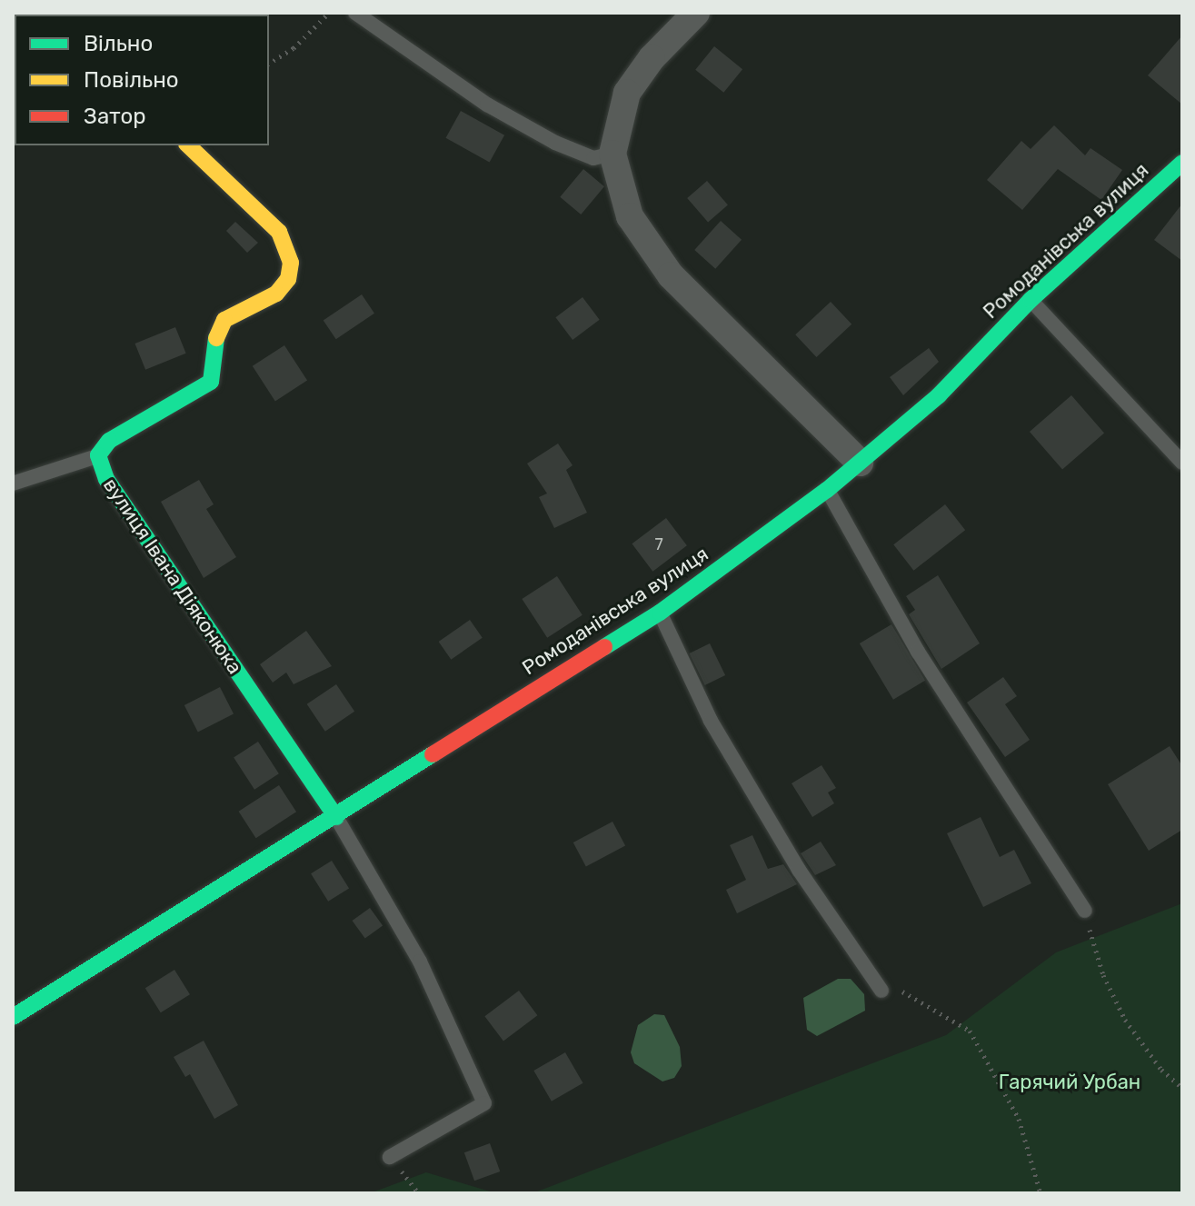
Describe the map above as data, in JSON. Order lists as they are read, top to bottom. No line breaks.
{"streets":{"street":["Ромоданівська вулиця","вулиця Івана Діяконюка"]},"crossings":[["Ромоданівська вулиця","вулиця Івана Діяконюка"]],"parks":["Гарячий Урбан"],"house_numbers":["7"],"legend":["Вільно","Повільно","Затор"]}
